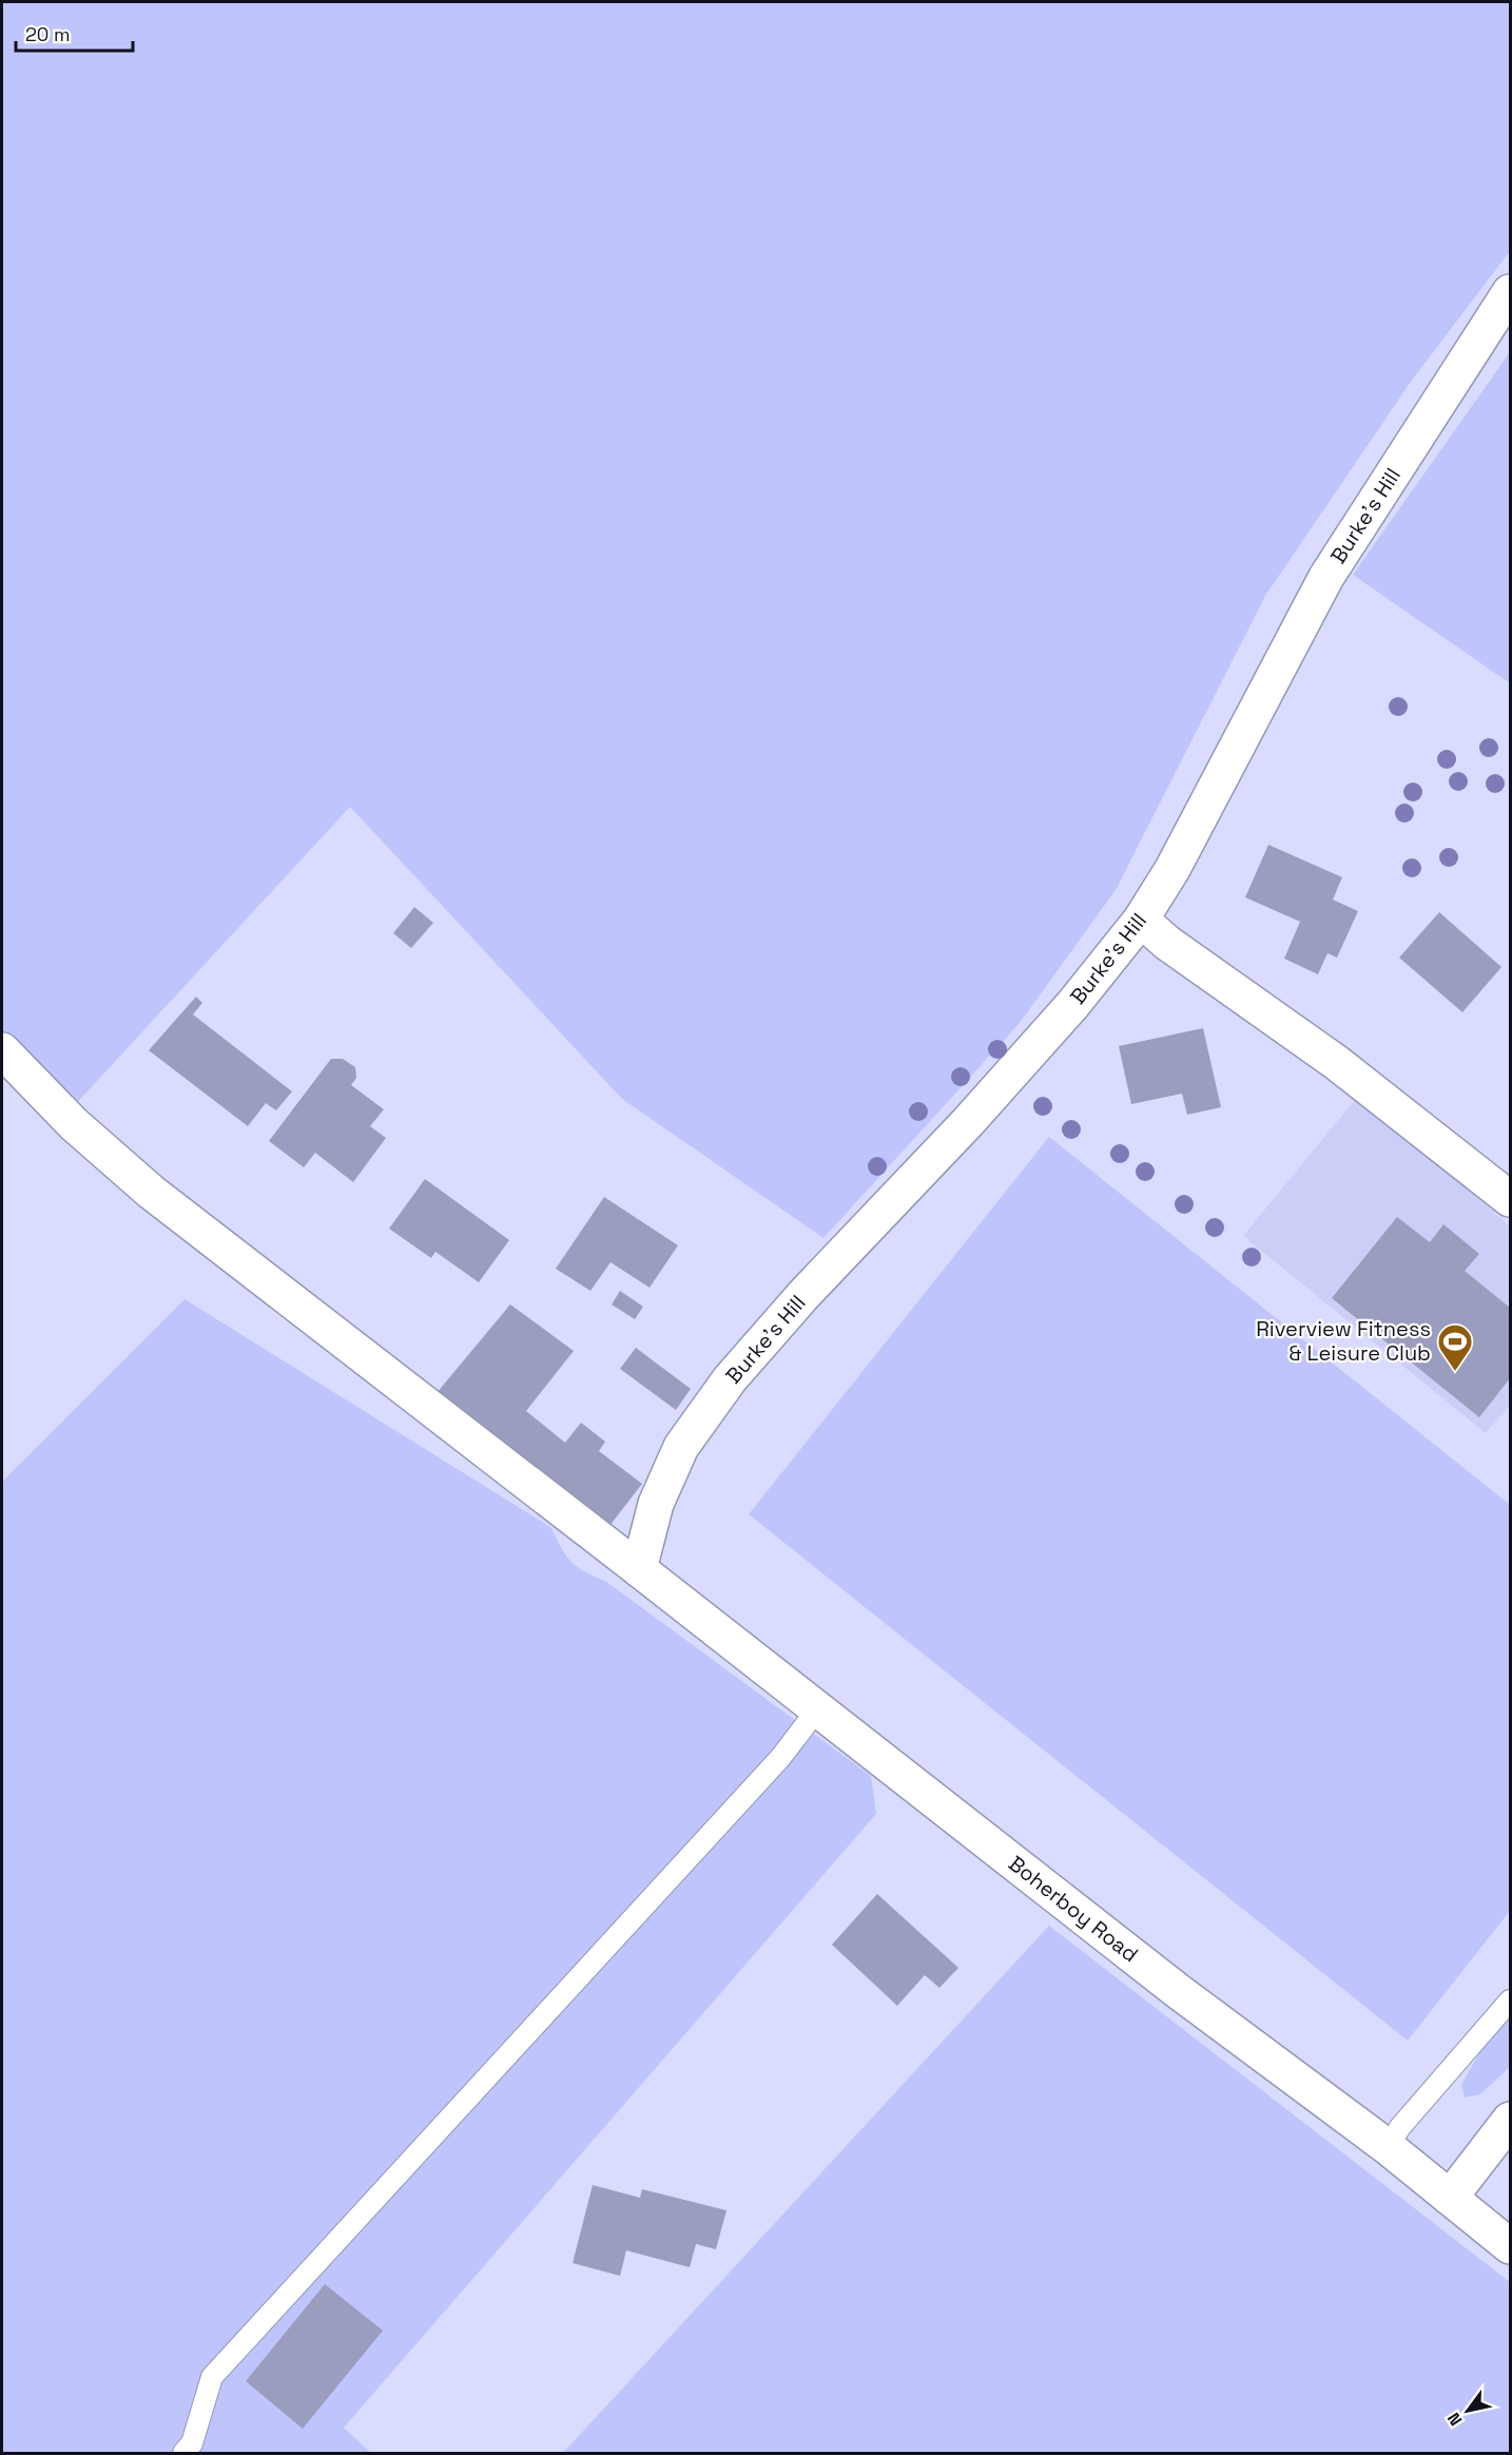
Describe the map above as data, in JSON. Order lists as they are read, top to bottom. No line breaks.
{"streets":{"street":["Burke's Hill","Boherboy Road"]},"crossings":[["Burke's Hill","Boherboy Road"]],"places":{"sports":["Riverview Fitness & Leisure Club"]},"scale_bar":"20 m","north":"bottom left"}
